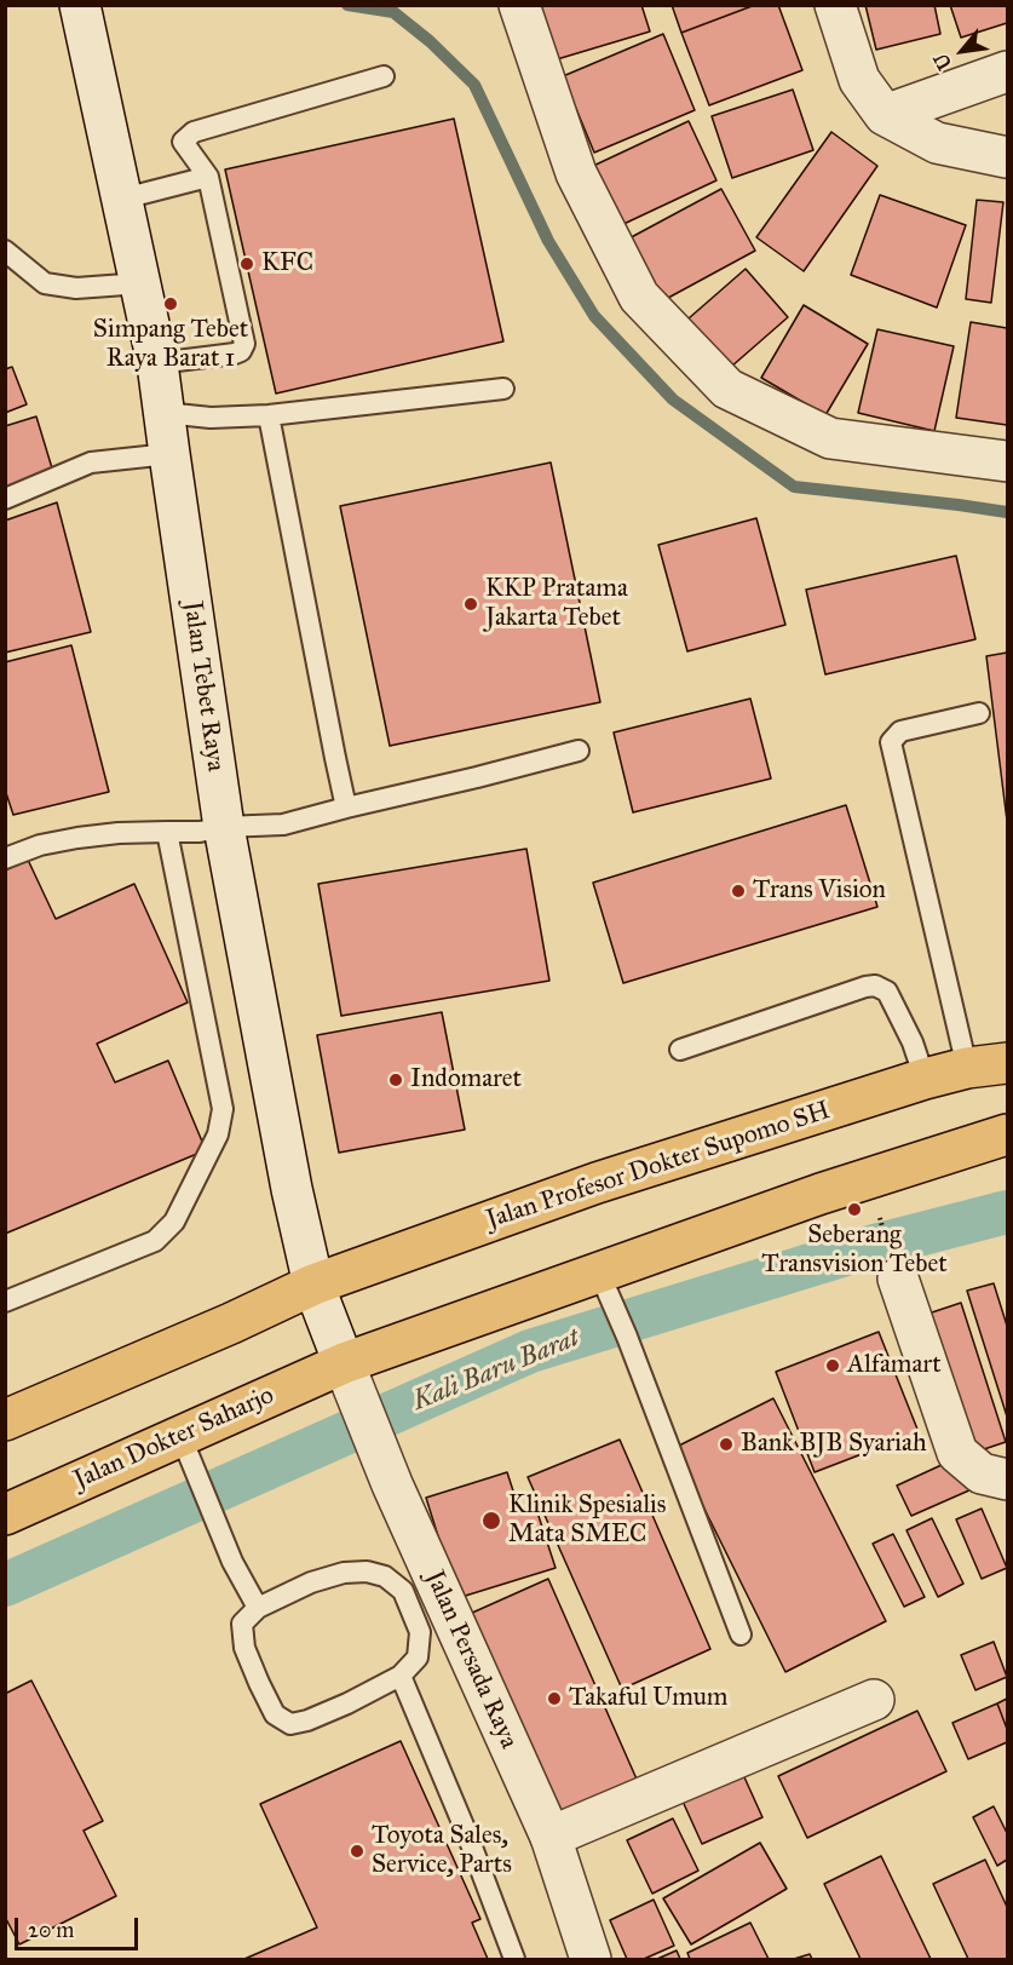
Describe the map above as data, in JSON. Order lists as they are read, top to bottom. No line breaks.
{"streets":{"main road":["Jalan Profesor Dokter Supomo SH","Jalan Dokter Saharjo"],"street":["Jalan Tebet Raya","Jalan Persada Raya"]},"crossings":[["Jalan Tebet Raya","Jalan Profesor Dokter Supomo SH"],["Jalan Tebet Raya","Jalan Dokter Saharjo"],["Jalan Tebet Raya","Jalan Persada Raya"],["Jalan Dokter Saharjo","Jalan Persada Raya"]],"water":["Kali Baru Barat"],"places":["KFC","Simpang Tebet Raya Barat 1","KKP Pratama Jakarta Tebet","Trans Vision","Indomaret","Seberang Transvision Tebet","Alfamart","Bank BJB Syariah","Klinik Spesialis Mata SMEC","Takaful Umum","Toyota Sales, Service, Parts"],"scale_bar":"20 m","north":"bottom left"}
